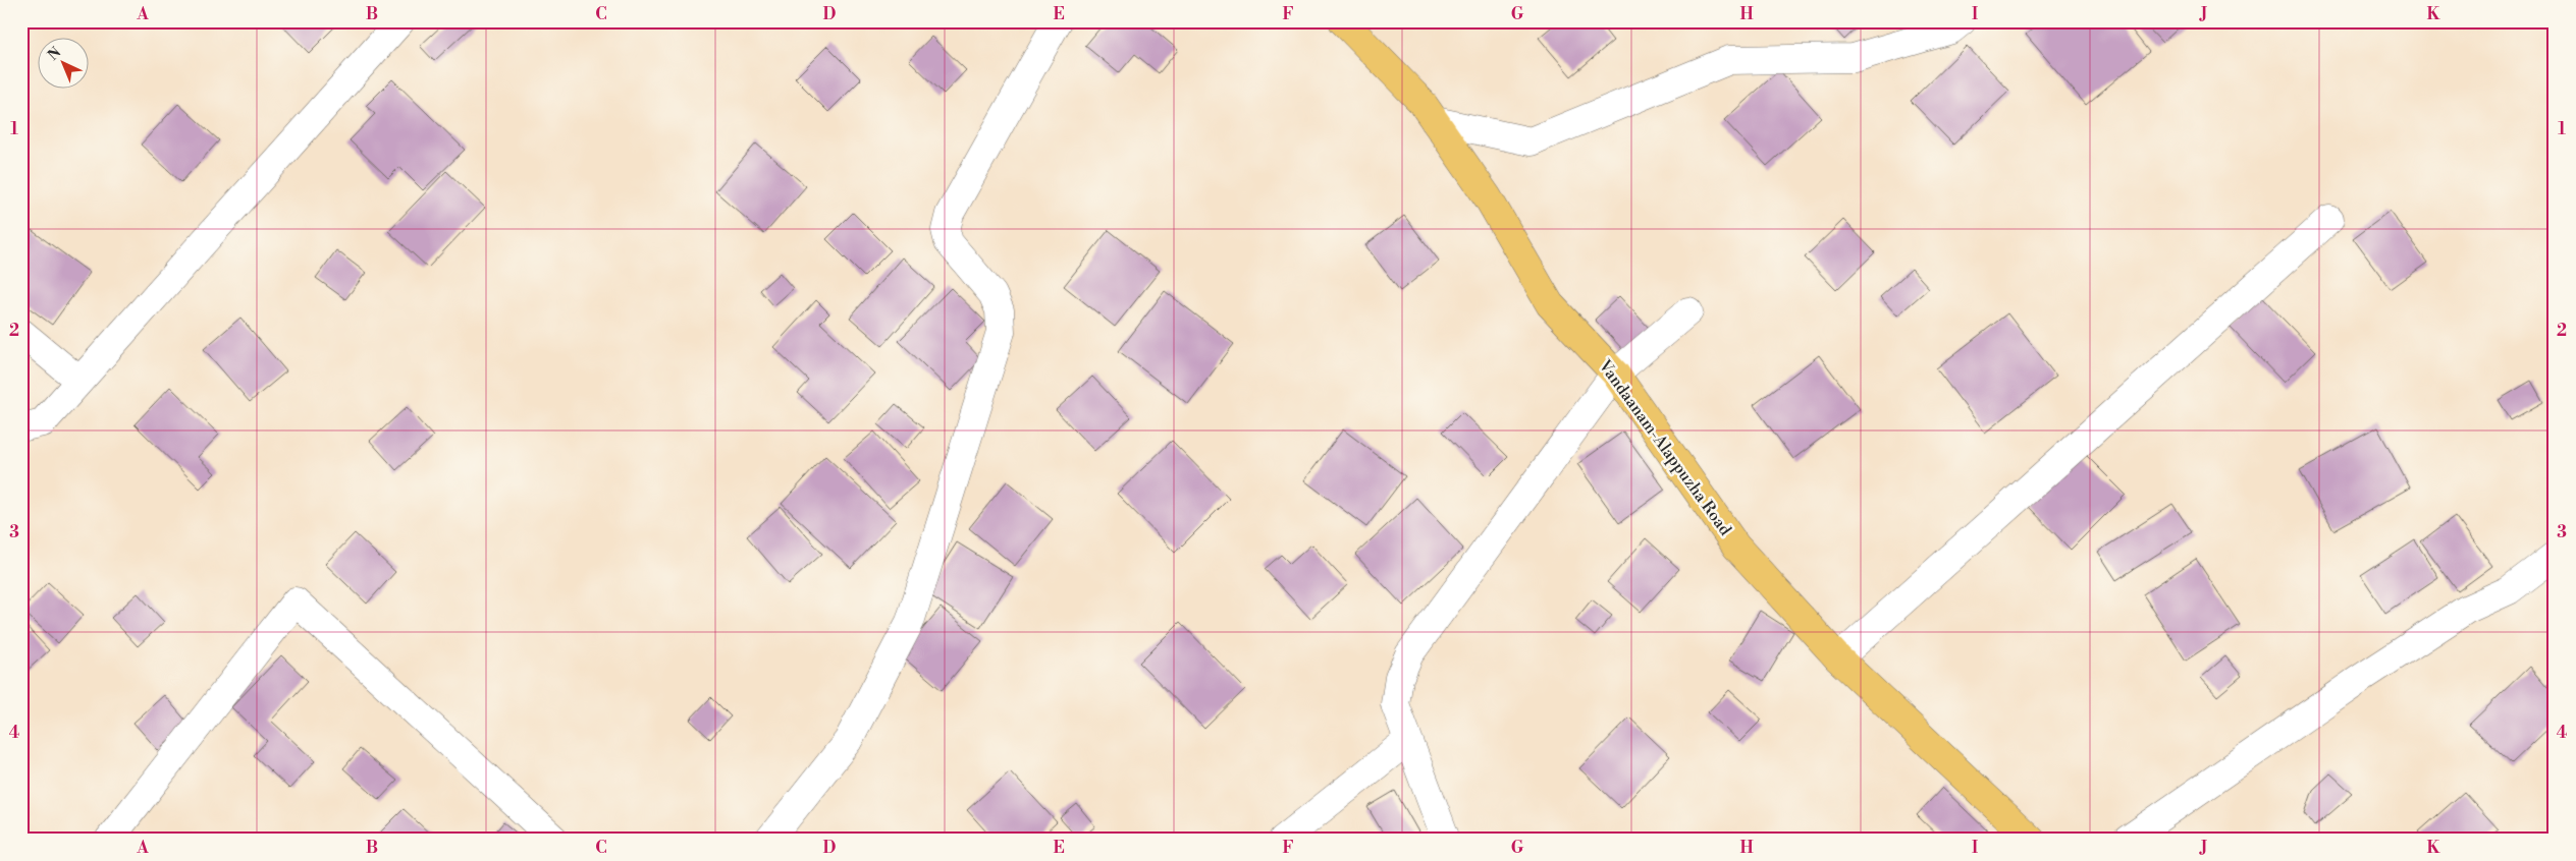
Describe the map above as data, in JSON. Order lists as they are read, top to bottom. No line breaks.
{"streets":{"main road":["Vandaanam-Alappuzha Road"]},"north":"top left","grid":{"columns":["A","B","C","D","E","F","G","H","I","J","K"],"rows":["1","2","3","4"]}}
